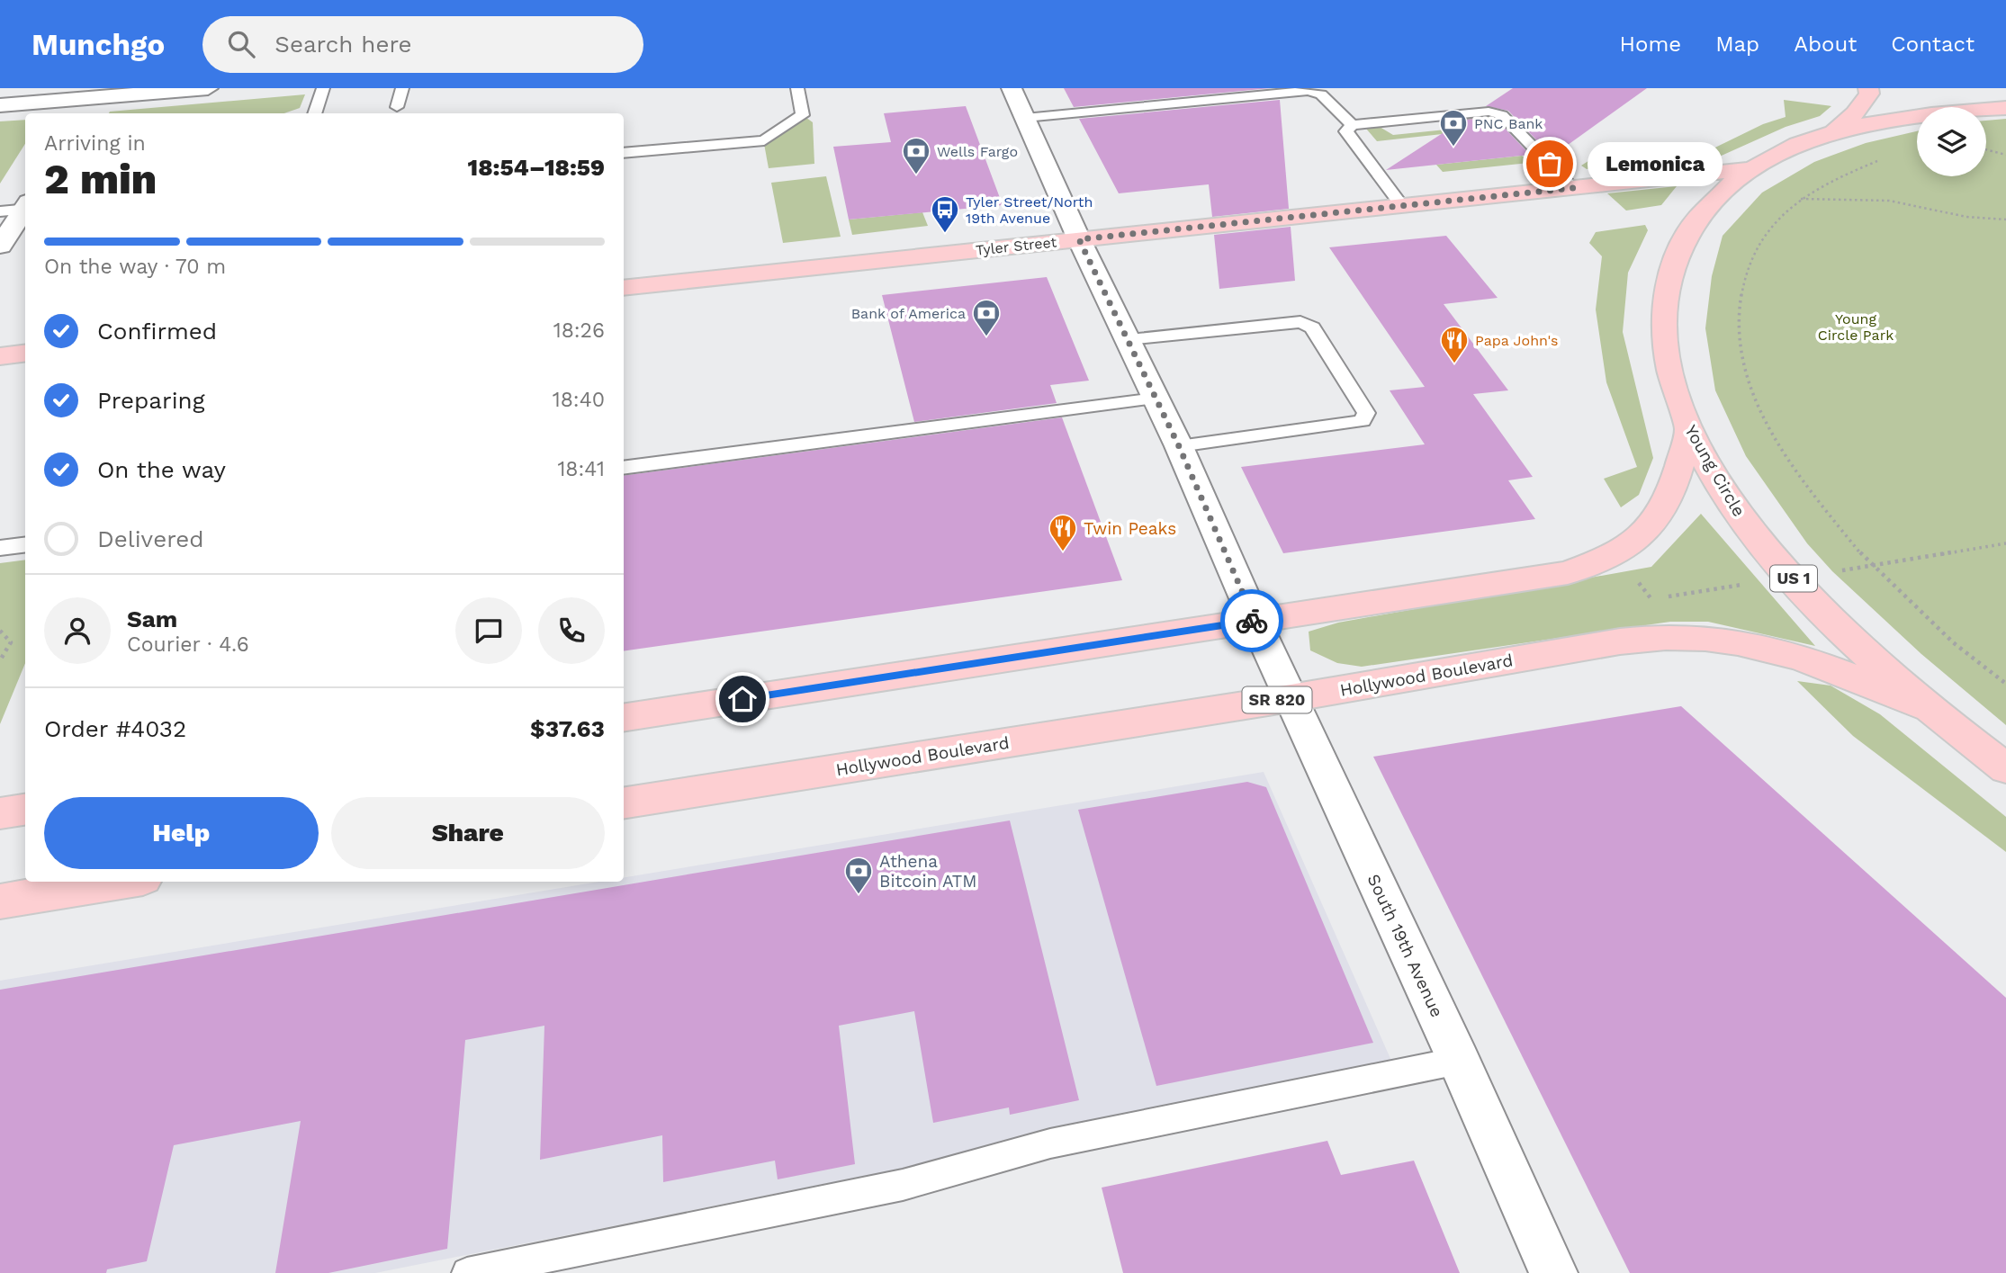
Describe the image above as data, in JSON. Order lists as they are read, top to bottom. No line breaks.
{"streets":{"main road":["Tyler Street","Young Circle","US 1","Hollywood Boulevard","SR 820"],"street":["South 19th Avenue"]},"crossings":[["Tyler Street","Young Circle"],["Tyler Street","South 19th Avenue"],["Young Circle","US 1"],["Young Circle","Hollywood Boulevard"],["Hollywood Boulevard","South 19th Avenue"]],"parks":["Young Circle Park"],"places":{"bank":["PNC Bank","Wells Fargo","Bank of America","Athena Bitcoin ATM"],"other":["Lemonica"],"bus stop":["Tyler Street/North 19th Avenue"],"restaurant":["Papa John's","Twin Peaks"]},"page":{"header":"Munchgo","search":"Search here","nav":["Home","Map","About","Contact"],"heading":["2 min","Arriving in","18:54–18:59"],"panel":["Sam","Courier · 4.6","Order #4032","$37.63"],"bubble":"Lemonica","bar":"On the way · 70 m","list":[["Confirmed","18:26"],["Preparing","18:40"],["On the way","18:41"],"Delivered"],"buttons":["Help","Share"]}}
